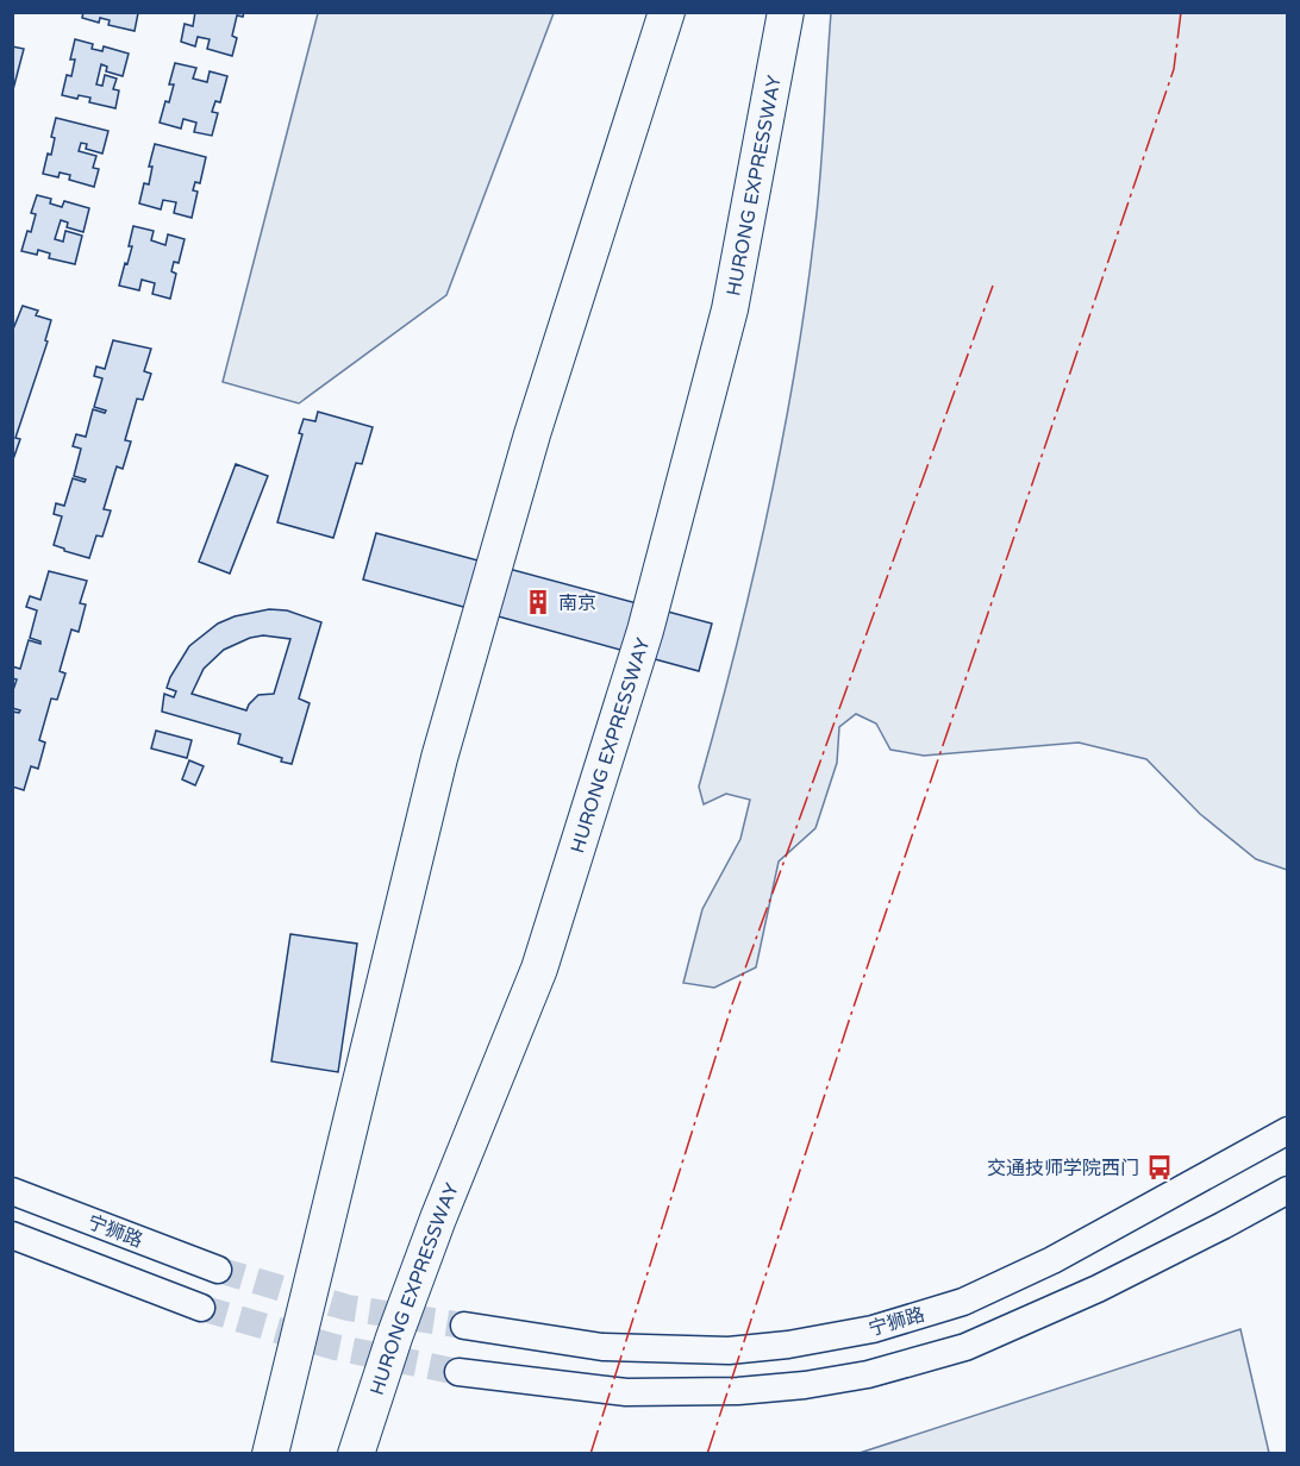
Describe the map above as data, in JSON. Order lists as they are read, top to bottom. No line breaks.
{"streets":{"highway":["HURONG EXPRESSWAY"],"main road":["宁狮路"]},"places":{"building":["南京"],"bus stop":["交通技师学院西门"]}}
